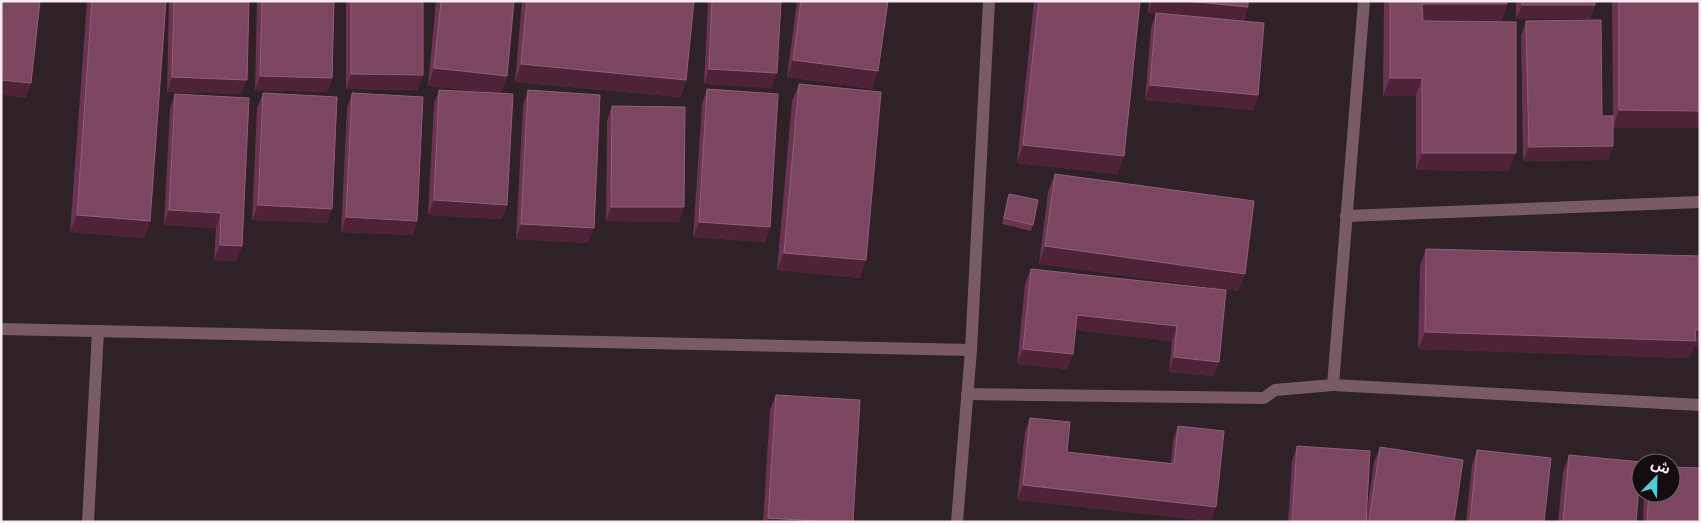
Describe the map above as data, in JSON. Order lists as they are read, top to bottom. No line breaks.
{"north":"top right"}
